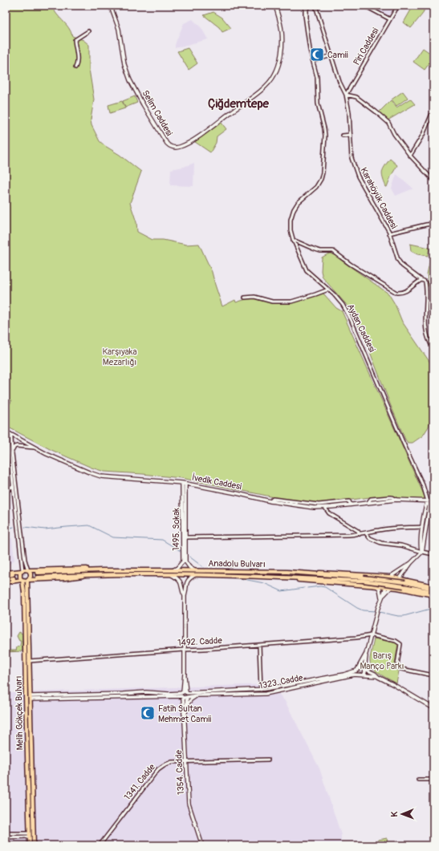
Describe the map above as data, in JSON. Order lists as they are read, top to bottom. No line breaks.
{"streets":{"main road":["Selim Caddesi","İvedik Caddesi","1495. Sokak","Anadolu Bulvarı","1323. Cadde","Melih Gökçek Bulvarı","1354. Cadde"],"street":["Piri Caddesi","Karahöyük Caddesi","Aydan Caddesi","1492. Cadde","1341. Cadde"]},"crossings":[["Piri Caddesi","Karahöyük Caddesi"],["Aydan Caddesi","İvedik Caddesi"],["İvedik Caddesi","1495. Sokak"],["1495. Sokak","Anadolu Bulvarı"],["Anadolu Bulvarı","Melih Gökçek Bulvarı"],["1492. Cadde","Melih Gökçek Bulvarı"],["1323. Cadde","Melih Gökçek Bulvarı"],["1323. Cadde","1354. Cadde"],["1354. Cadde","1341. Cadde"]],"districts":["Çiğdemtepe"],"parks":["Karşıyaka Mezarlığı","Barış Manço Parkı"],"places":{"mosque":["Camii","Fatih Sultan Mehmet Camii"]},"north":"left"}
